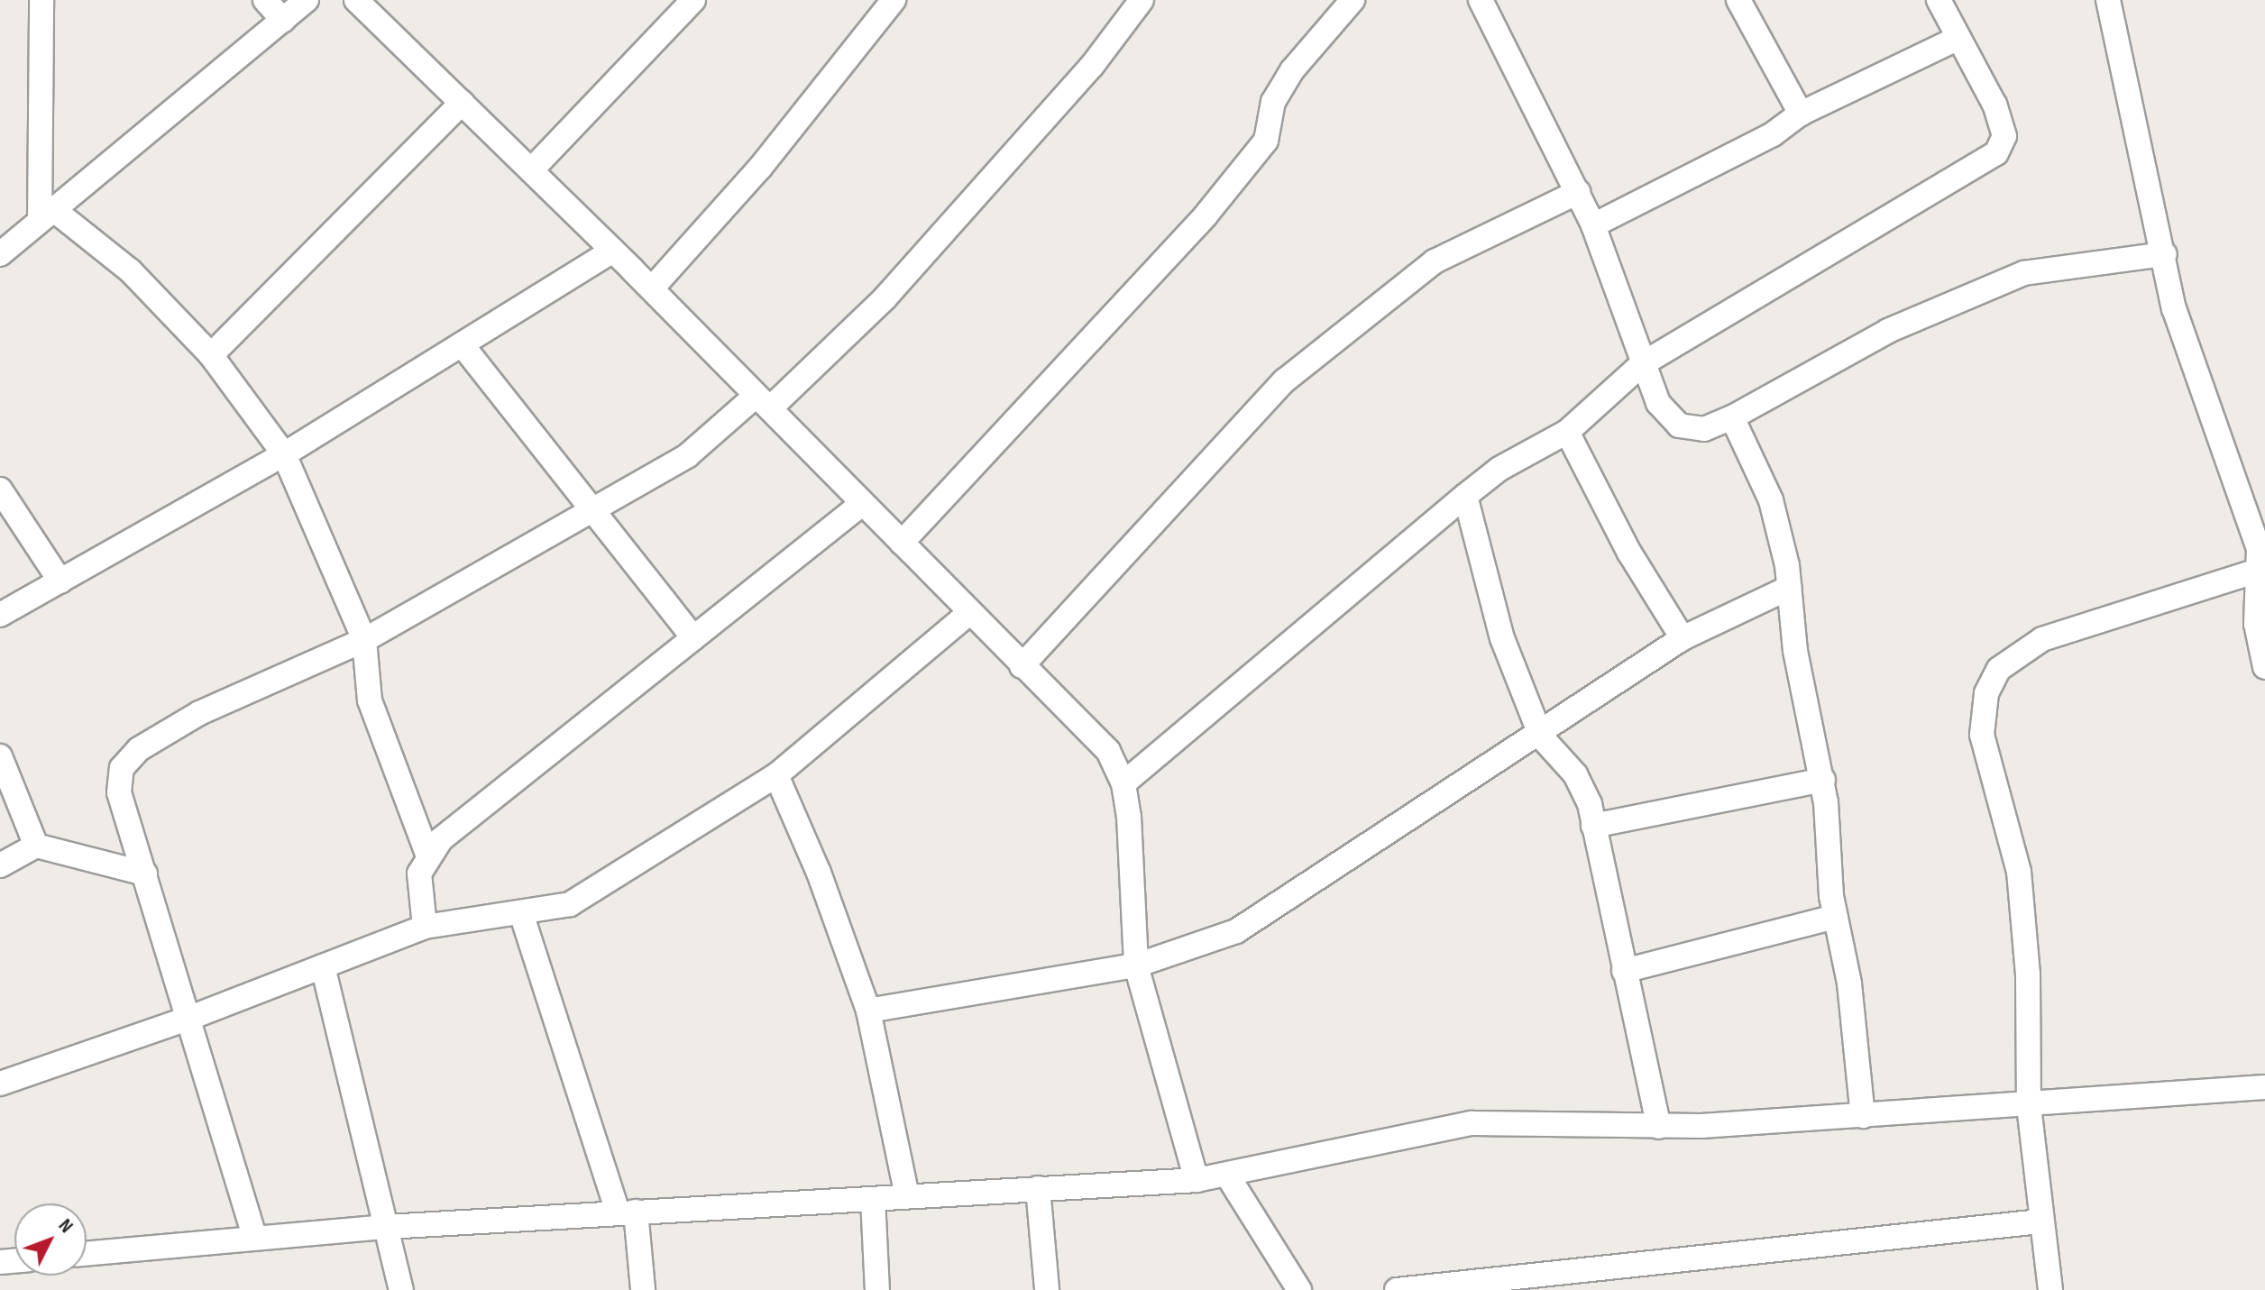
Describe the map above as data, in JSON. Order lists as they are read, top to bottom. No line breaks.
{"north":"top right"}
